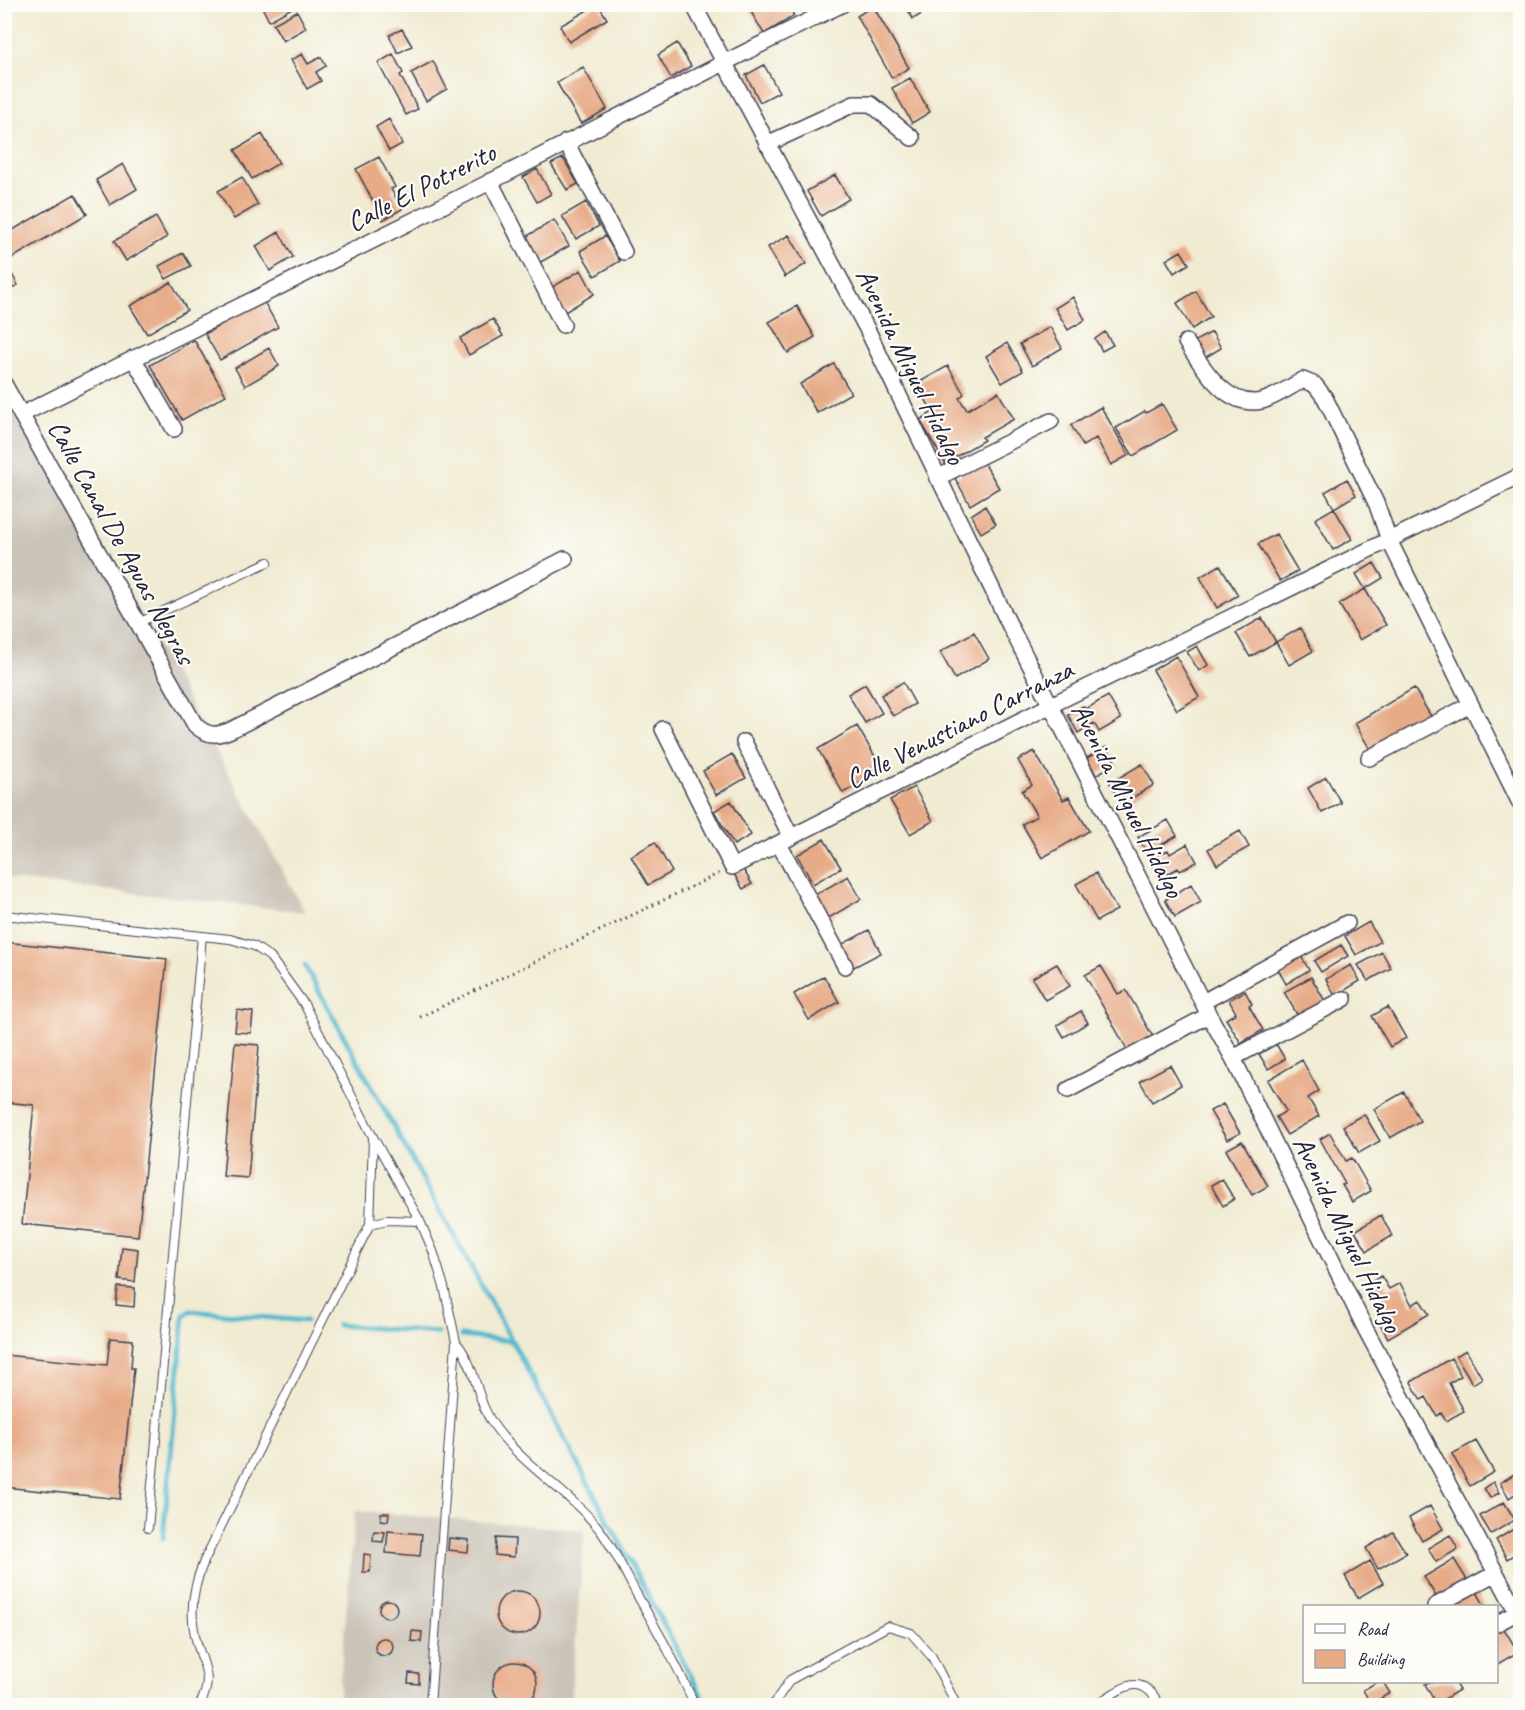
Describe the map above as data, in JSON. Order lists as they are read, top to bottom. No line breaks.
{"streets":{"street":["Calle El Potrerito","Avenida Miguel Hidalgo","Calle Canal De Aguas Negras","Calle Venustiano Carranza"]},"crossings":[["Calle El Potrerito","Avenida Miguel Hidalgo"],["Calle El Potrerito","Calle Canal De Aguas Negras"],["Avenida Miguel Hidalgo","Calle Venustiano Carranza"]],"legend":["Road","Building"]}
